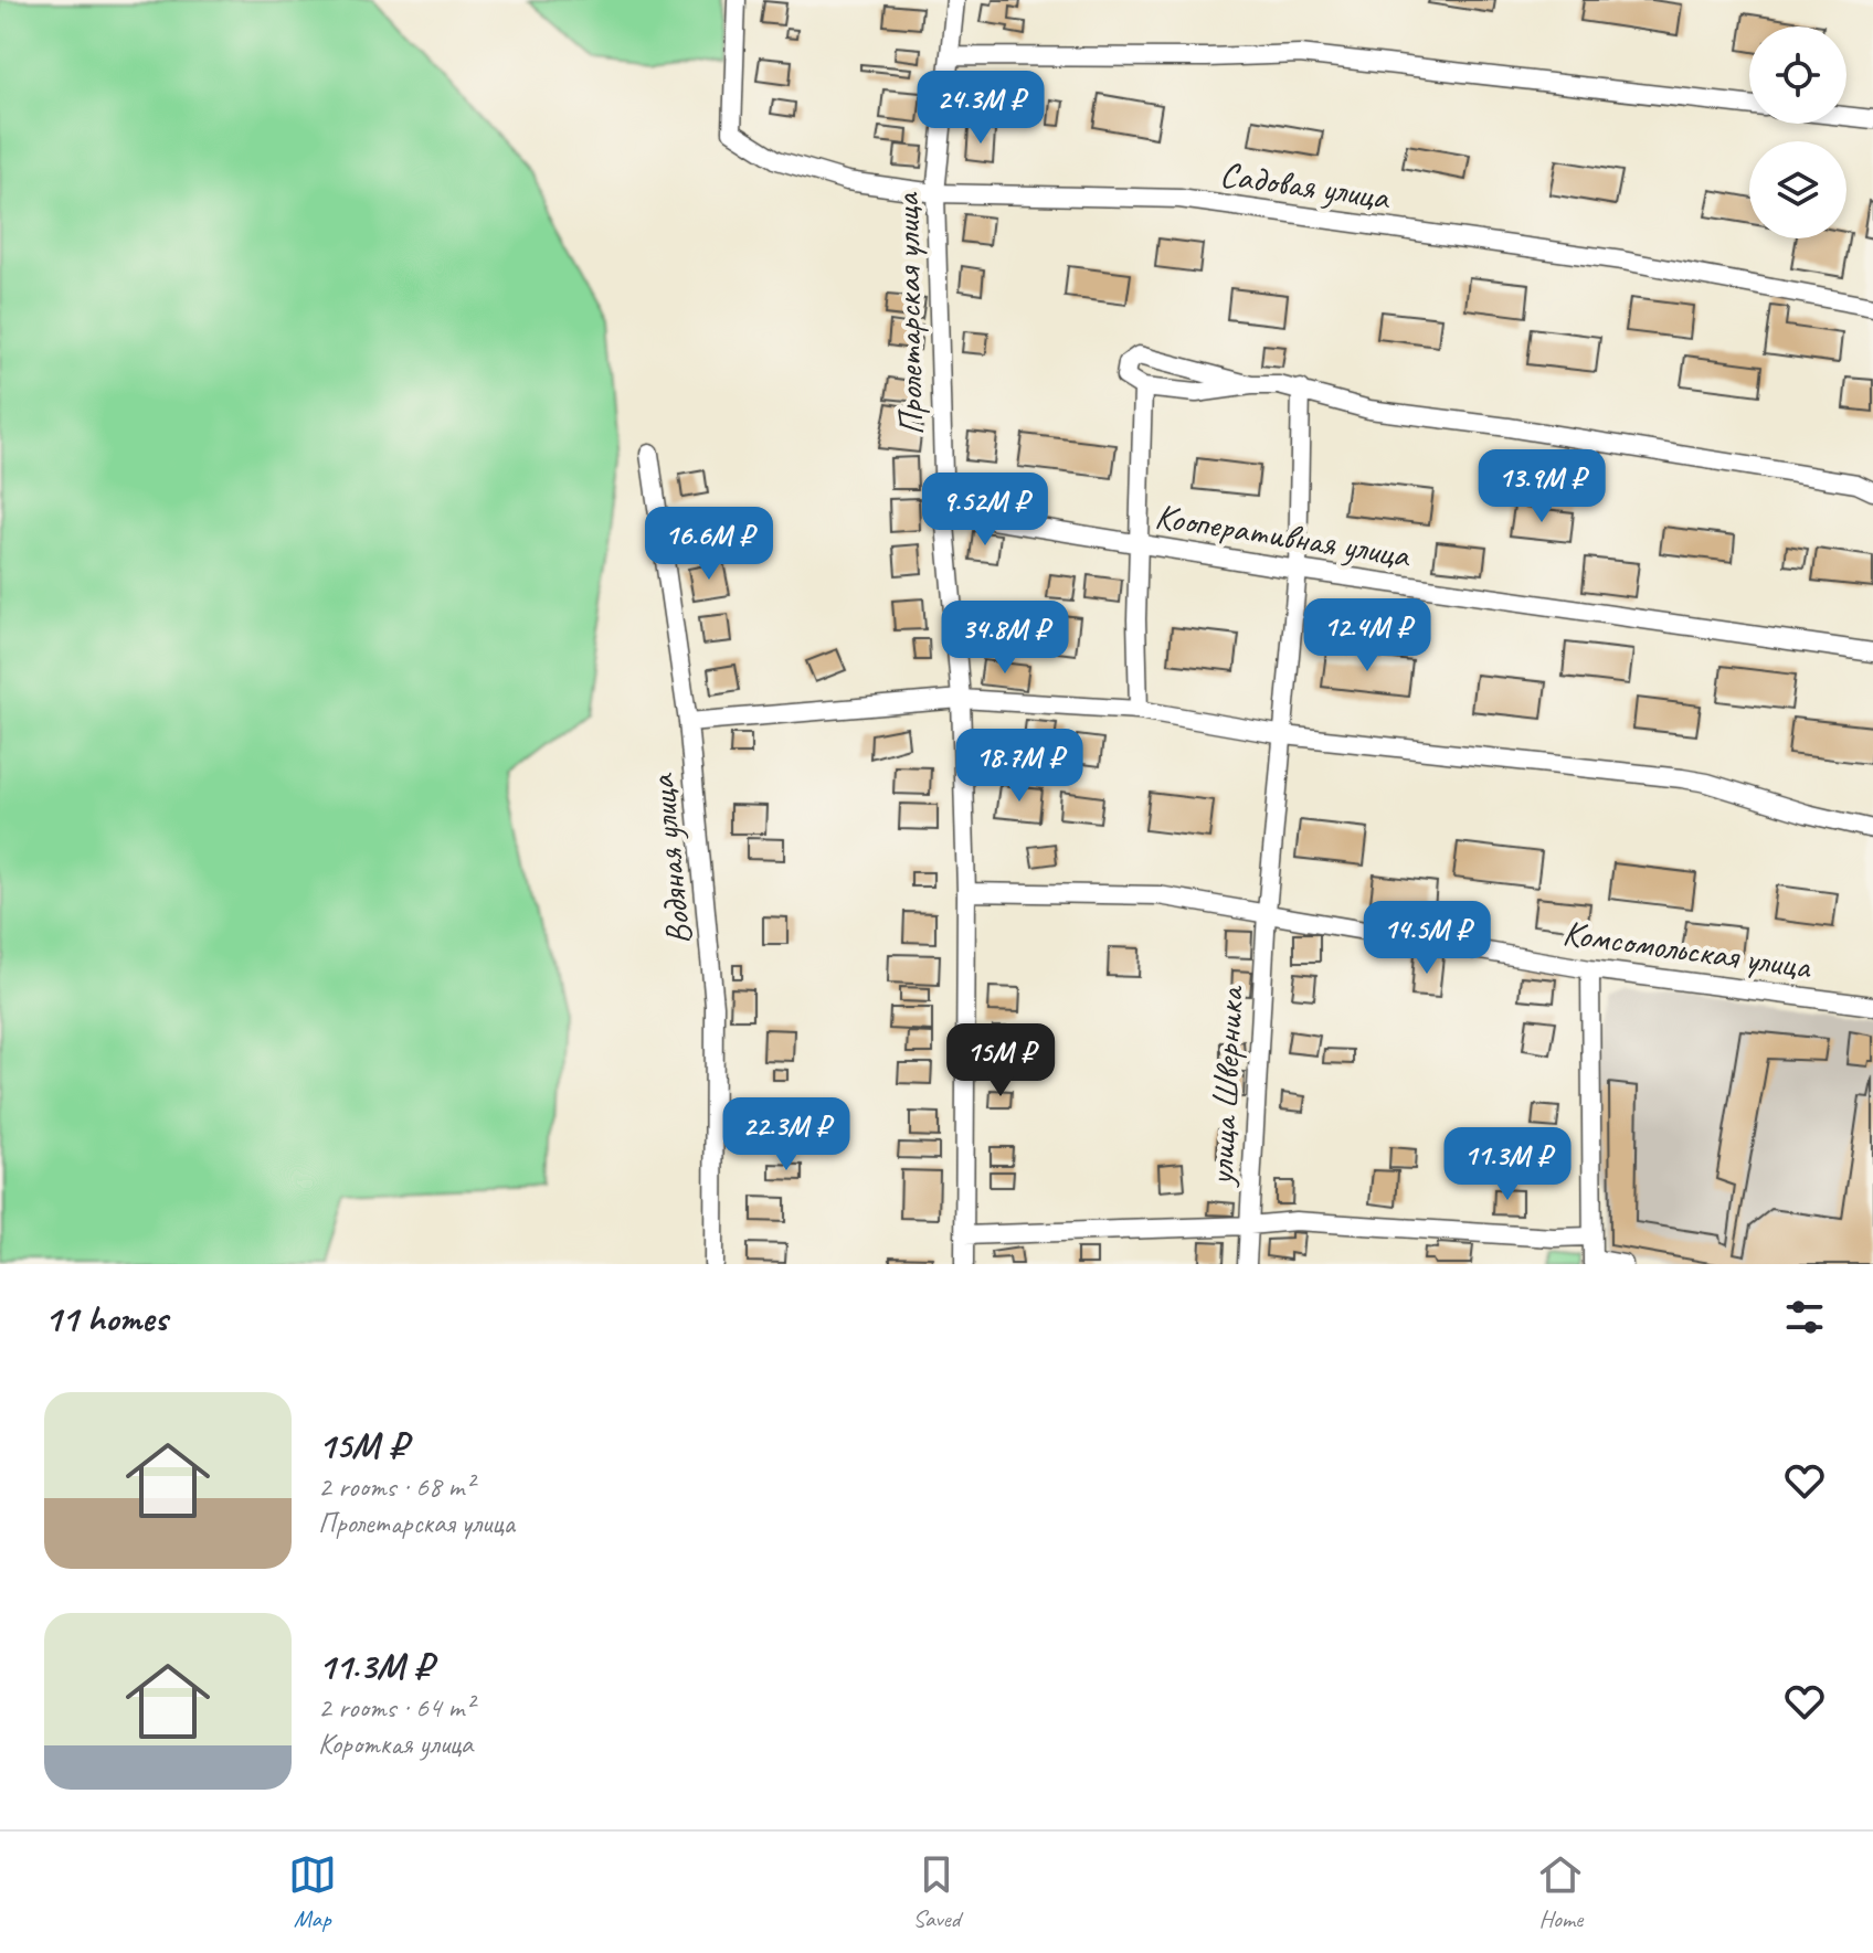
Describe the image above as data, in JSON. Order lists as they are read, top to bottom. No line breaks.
{"streets":{"street":["Садовая улица","Пролетарская улица","Кооперативная улица","Водяная улица","Комсомольская улица","улица Шверника"]},"crossings":[["Садовая улица","Пролетарская улица"],["Пролетарская улица","Кооперативная улица"],["Пролетарская улица","Комсомольская улица"],["Кооперативная улица","улица Шверника"],["Комсомольская улица","улица Шверника"]],"page":{"price":["24.3M ₽","13.9M ₽","9.52M ₽","16.6M ₽","12.4M ₽","34.8M ₽","18.7M ₽","14.5M ₽","15M ₽","22.3M ₽","11.3M ₽"],"heading":"11 homes","list":[{"name":"15M ₽","note":"2 rooms · 68 m² · Пролетарская улица"},{"name":"11.3M ₽","note":"2 rooms · 64 m² · Короткая улица"}],"tabs":["Map","Saved","Home"]}}
